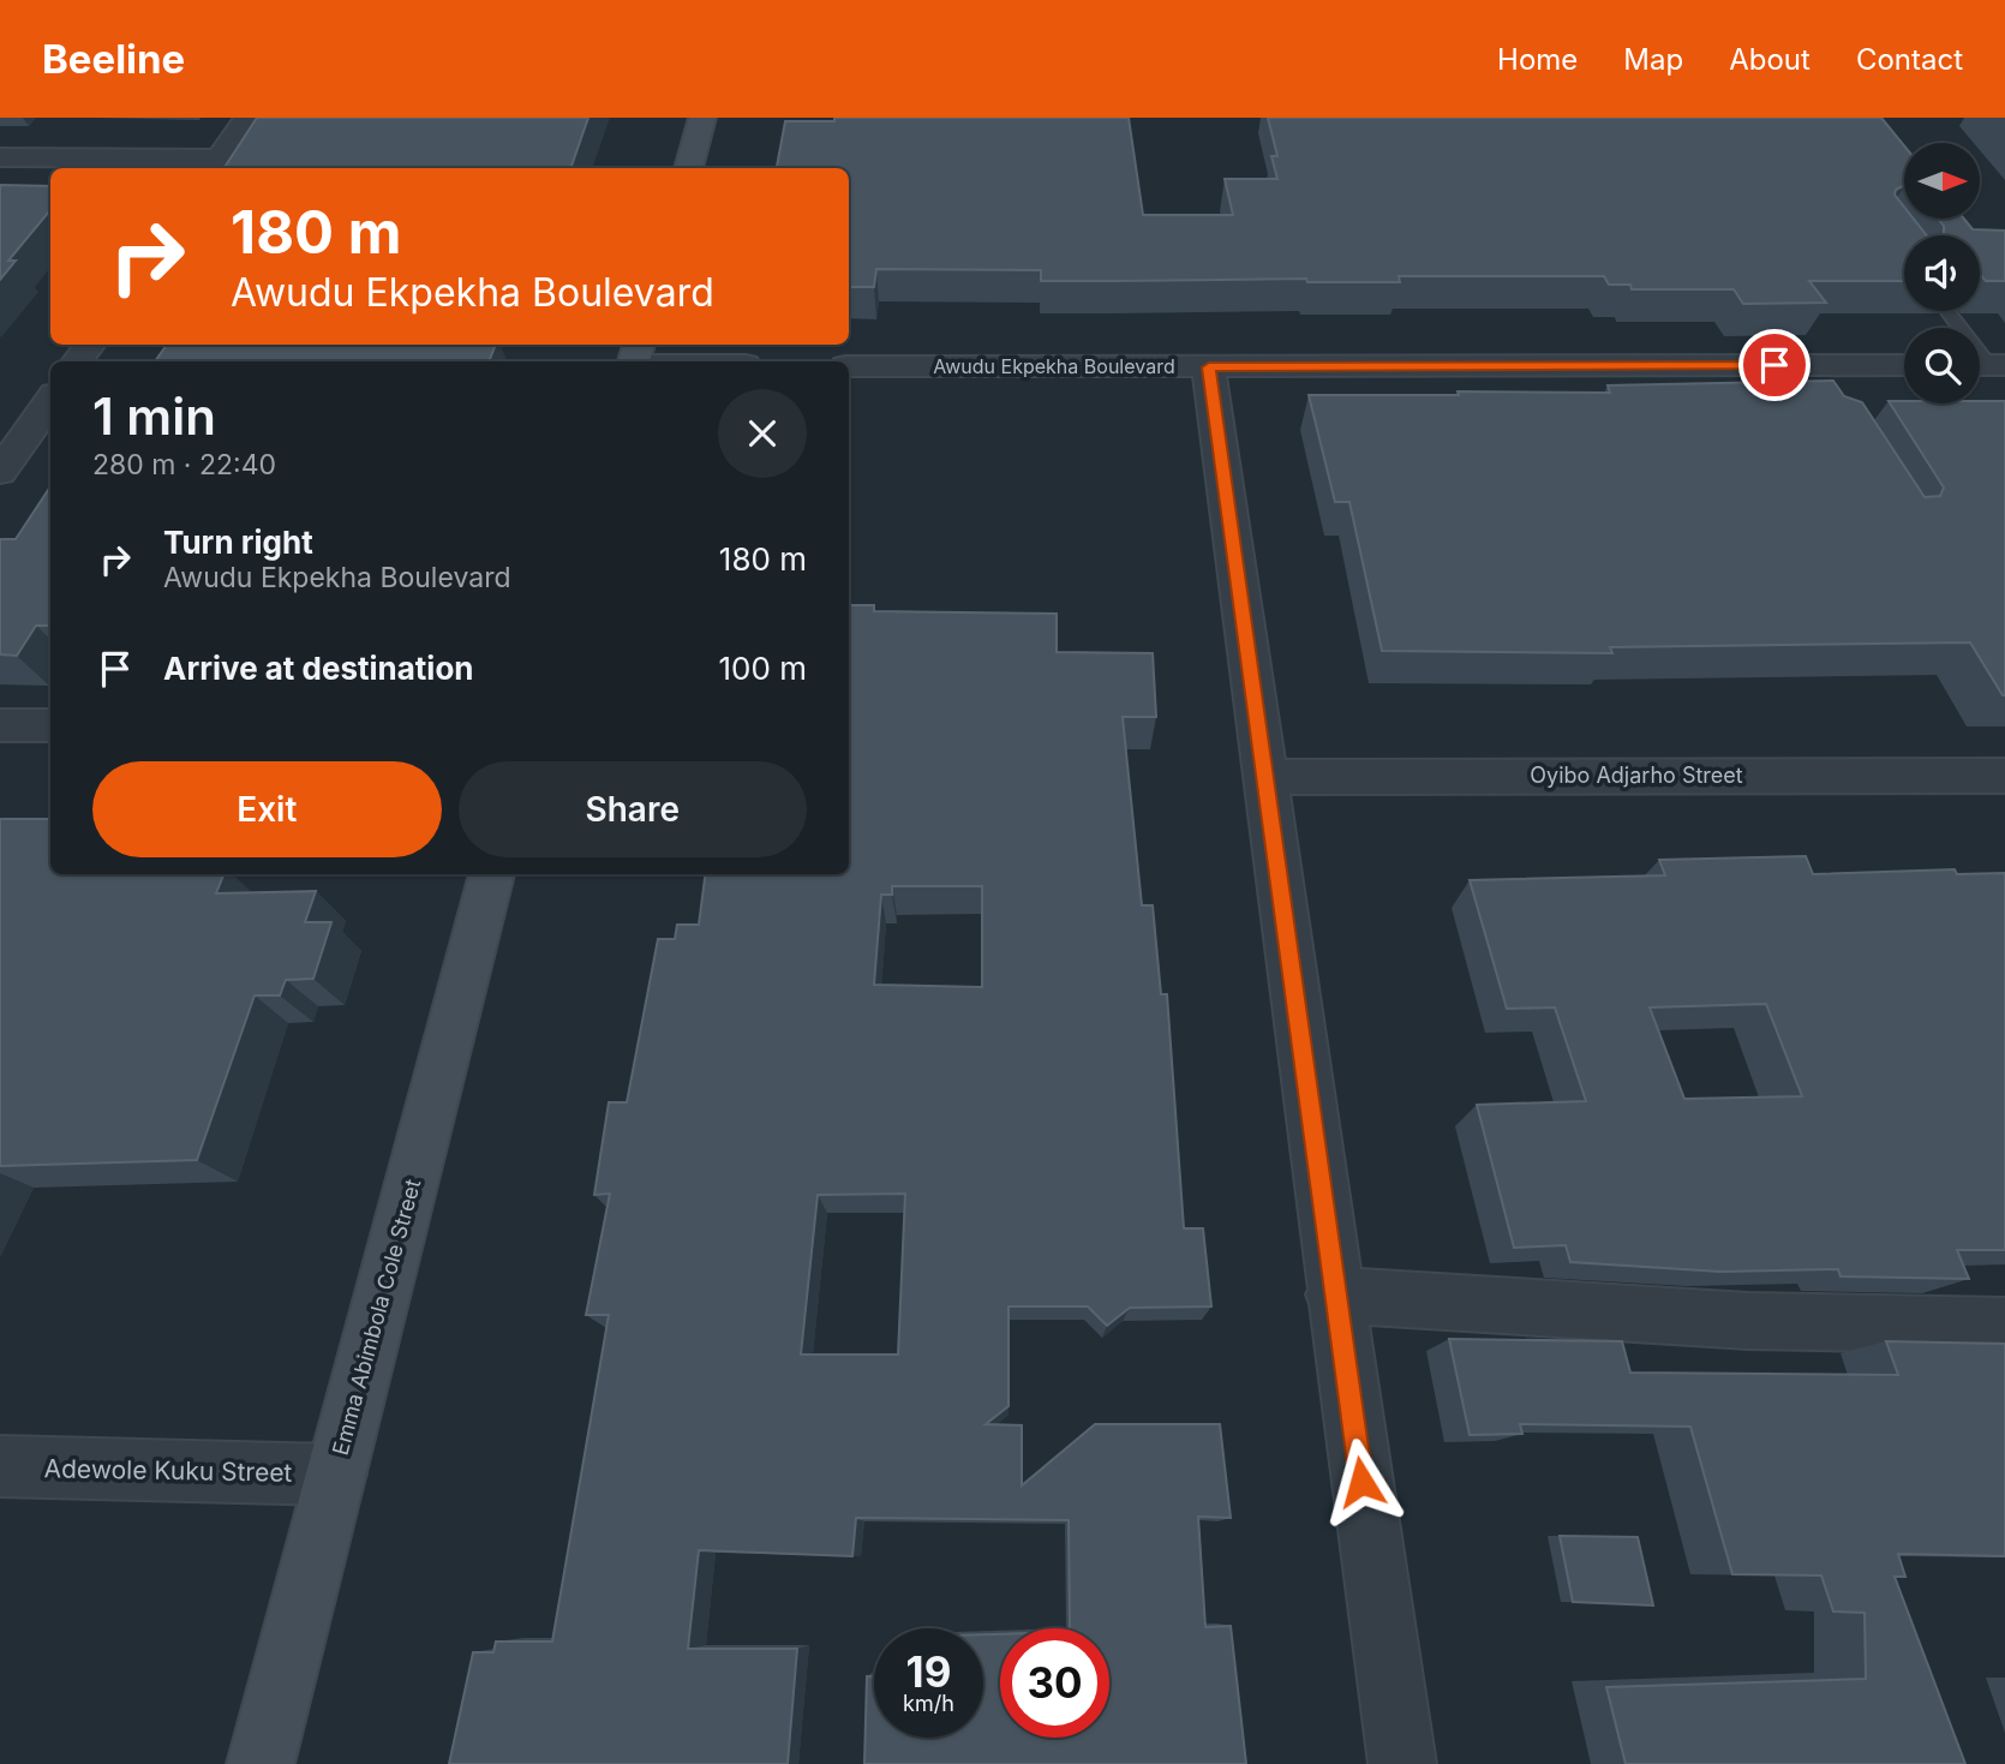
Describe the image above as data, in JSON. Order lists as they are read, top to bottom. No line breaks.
{"streets":{"street":["Awudu Ekpekha Boulevard","Oyibo Adjarho Street","Emma Abimbola Cole Street","Adewole Kuku Street"]},"crossings":[["Emma Abimbola Cole Street","Adewole Kuku Street"]],"north":"right","page":{"header":"Beeline","nav":["Home","Map","About","Contact"],"turn":["180 m","Awudu Ekpekha Boulevard"],"heading":["1 min","280 m · 22:40"],"list":[{"name":"Turn right","note":"Awudu Ekpekha Boulevard","value":"180 m"},{"name":"Arrive at destination","value":"100 m"}],"buttons":["Exit","Share"],"speed":"19 km/h","limit":"30"}}
